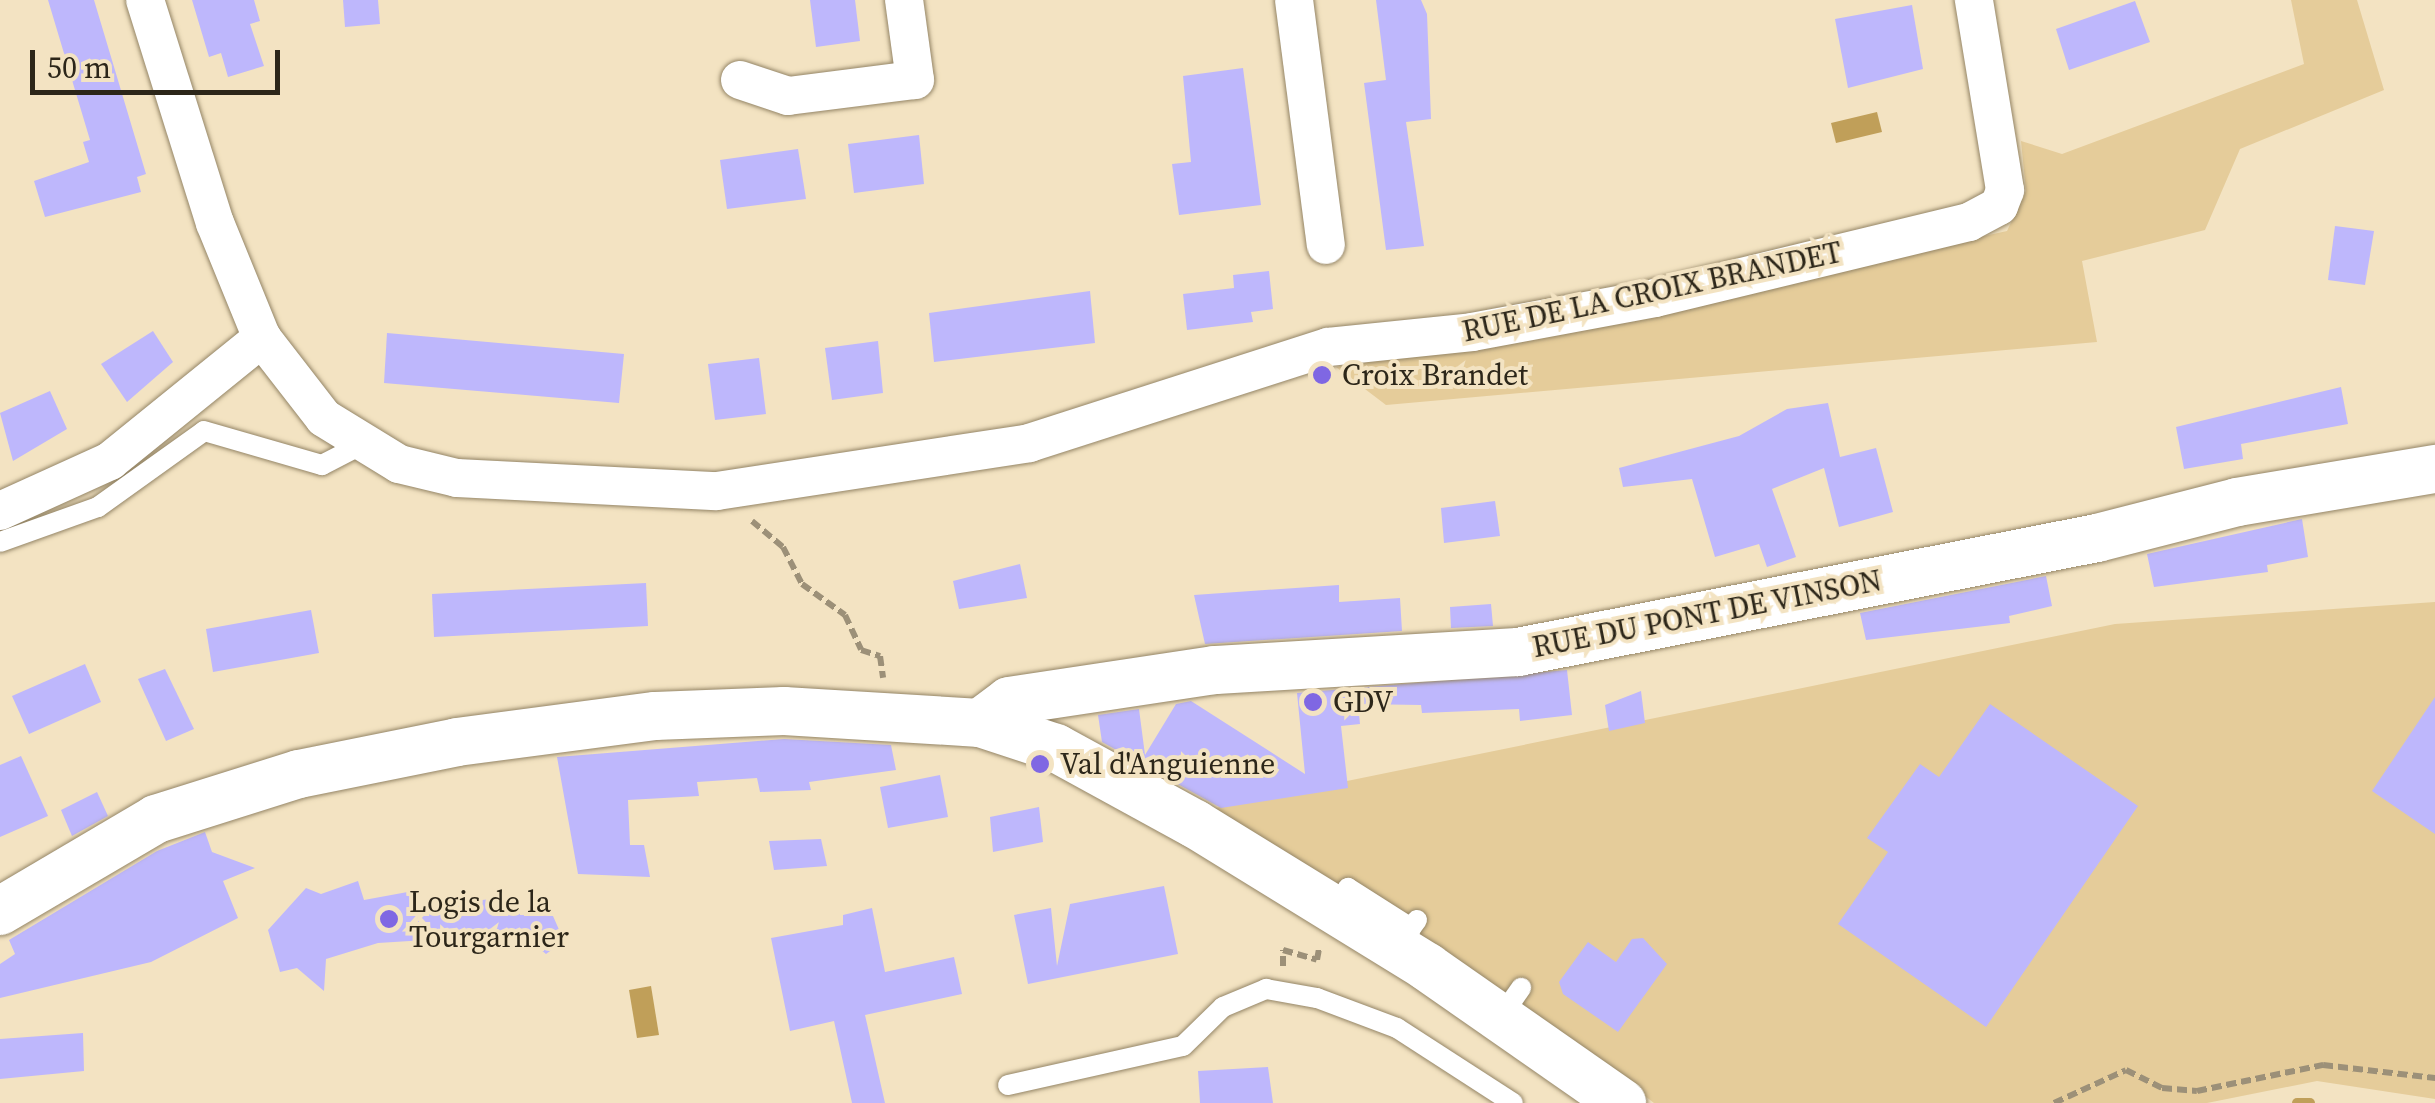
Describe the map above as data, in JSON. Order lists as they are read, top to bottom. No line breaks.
{"streets":{"street":["RUE DE LA CROIX BRANDET","RUE DU PONT DE VINSON"]},"places":["Croix Brandet","GDV","Val d'Anguienne","Logis de la Tourgarnier"],"scale_bar":"50 m"}
